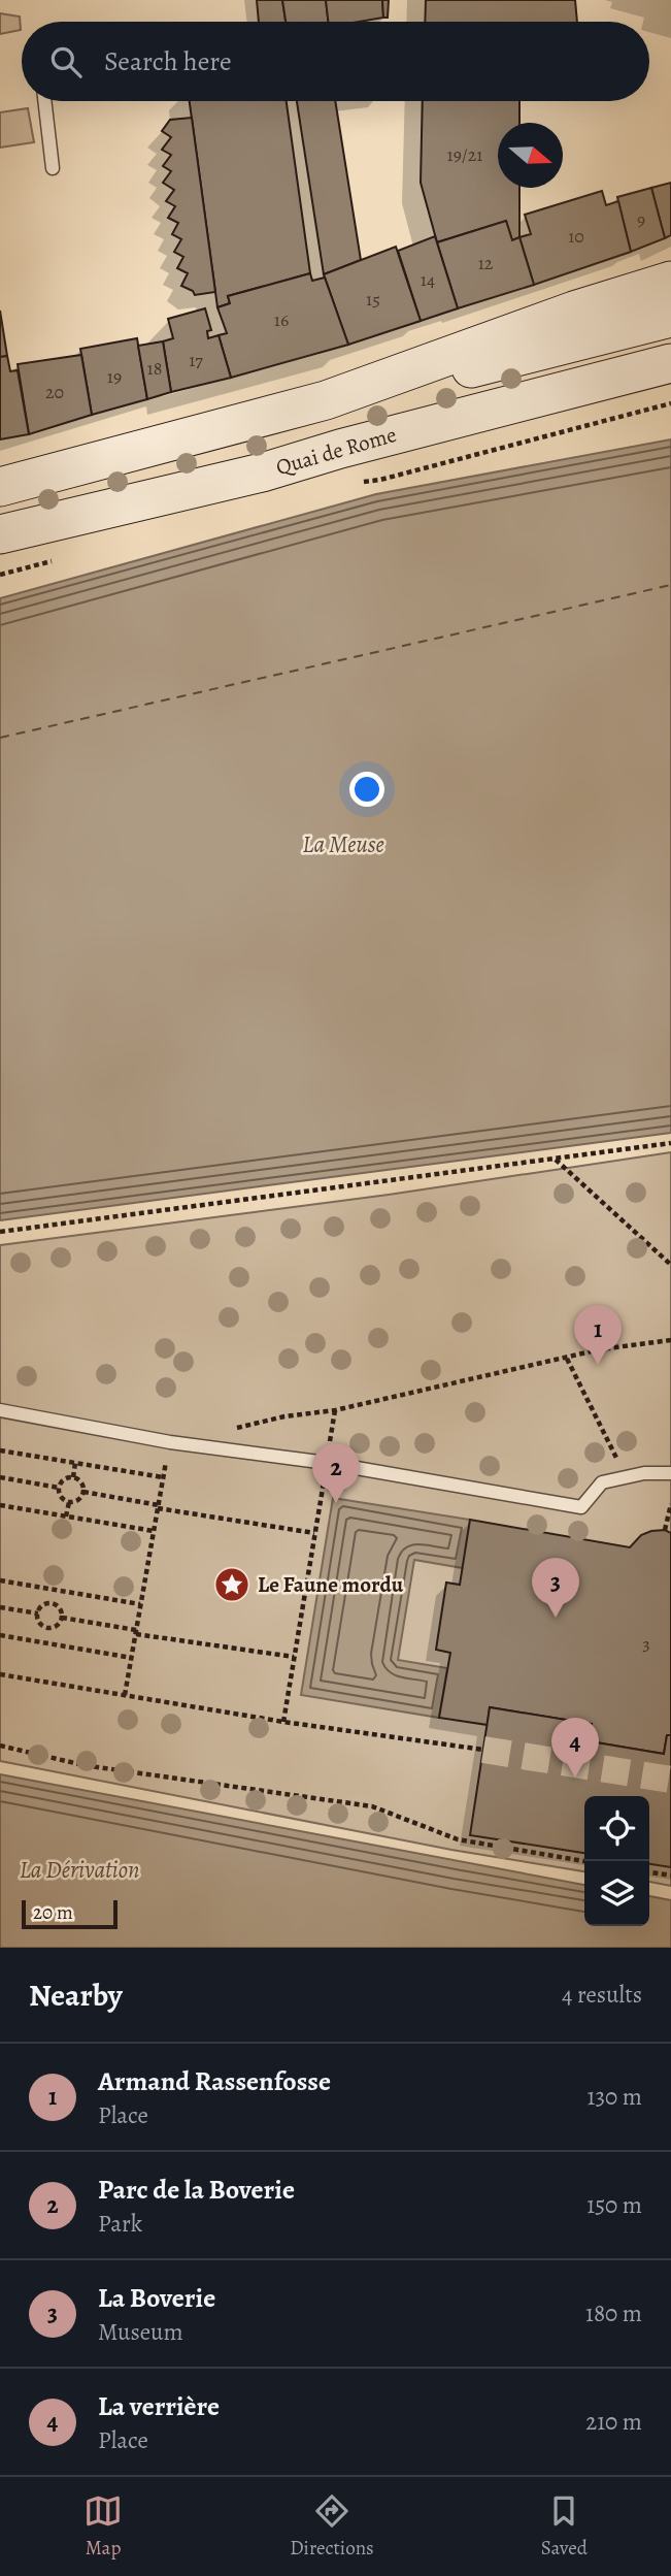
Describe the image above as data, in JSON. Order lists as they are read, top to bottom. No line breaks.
{"streets":{"main road":["Quai de Rome"]},"water":["La Meuse","La Dérivation"],"places":{"place":["Le Faune mordu"]},"house_numbers":["19/21","9","10","12","14","15","16","17","18","19","20","3"],"scale_bar":"20 m","north":"right","page":{"search":"Search here","pins":["1","2","3","4"],"scale":"20 m","heading":["Nearby","4 results"],"list":[{"mark":"1","name":"Armand Rassenfosse","note":"Place","value":"130 m"},{"mark":"2","name":"Parc de la Boverie","note":"Park","value":"150 m"},{"mark":"3","name":"La Boverie","note":"Museum","value":"180 m"},{"mark":"4","name":"La verrière","note":"Place","value":"210 m"}],"nav":["Map","Directions","Saved"]}}
